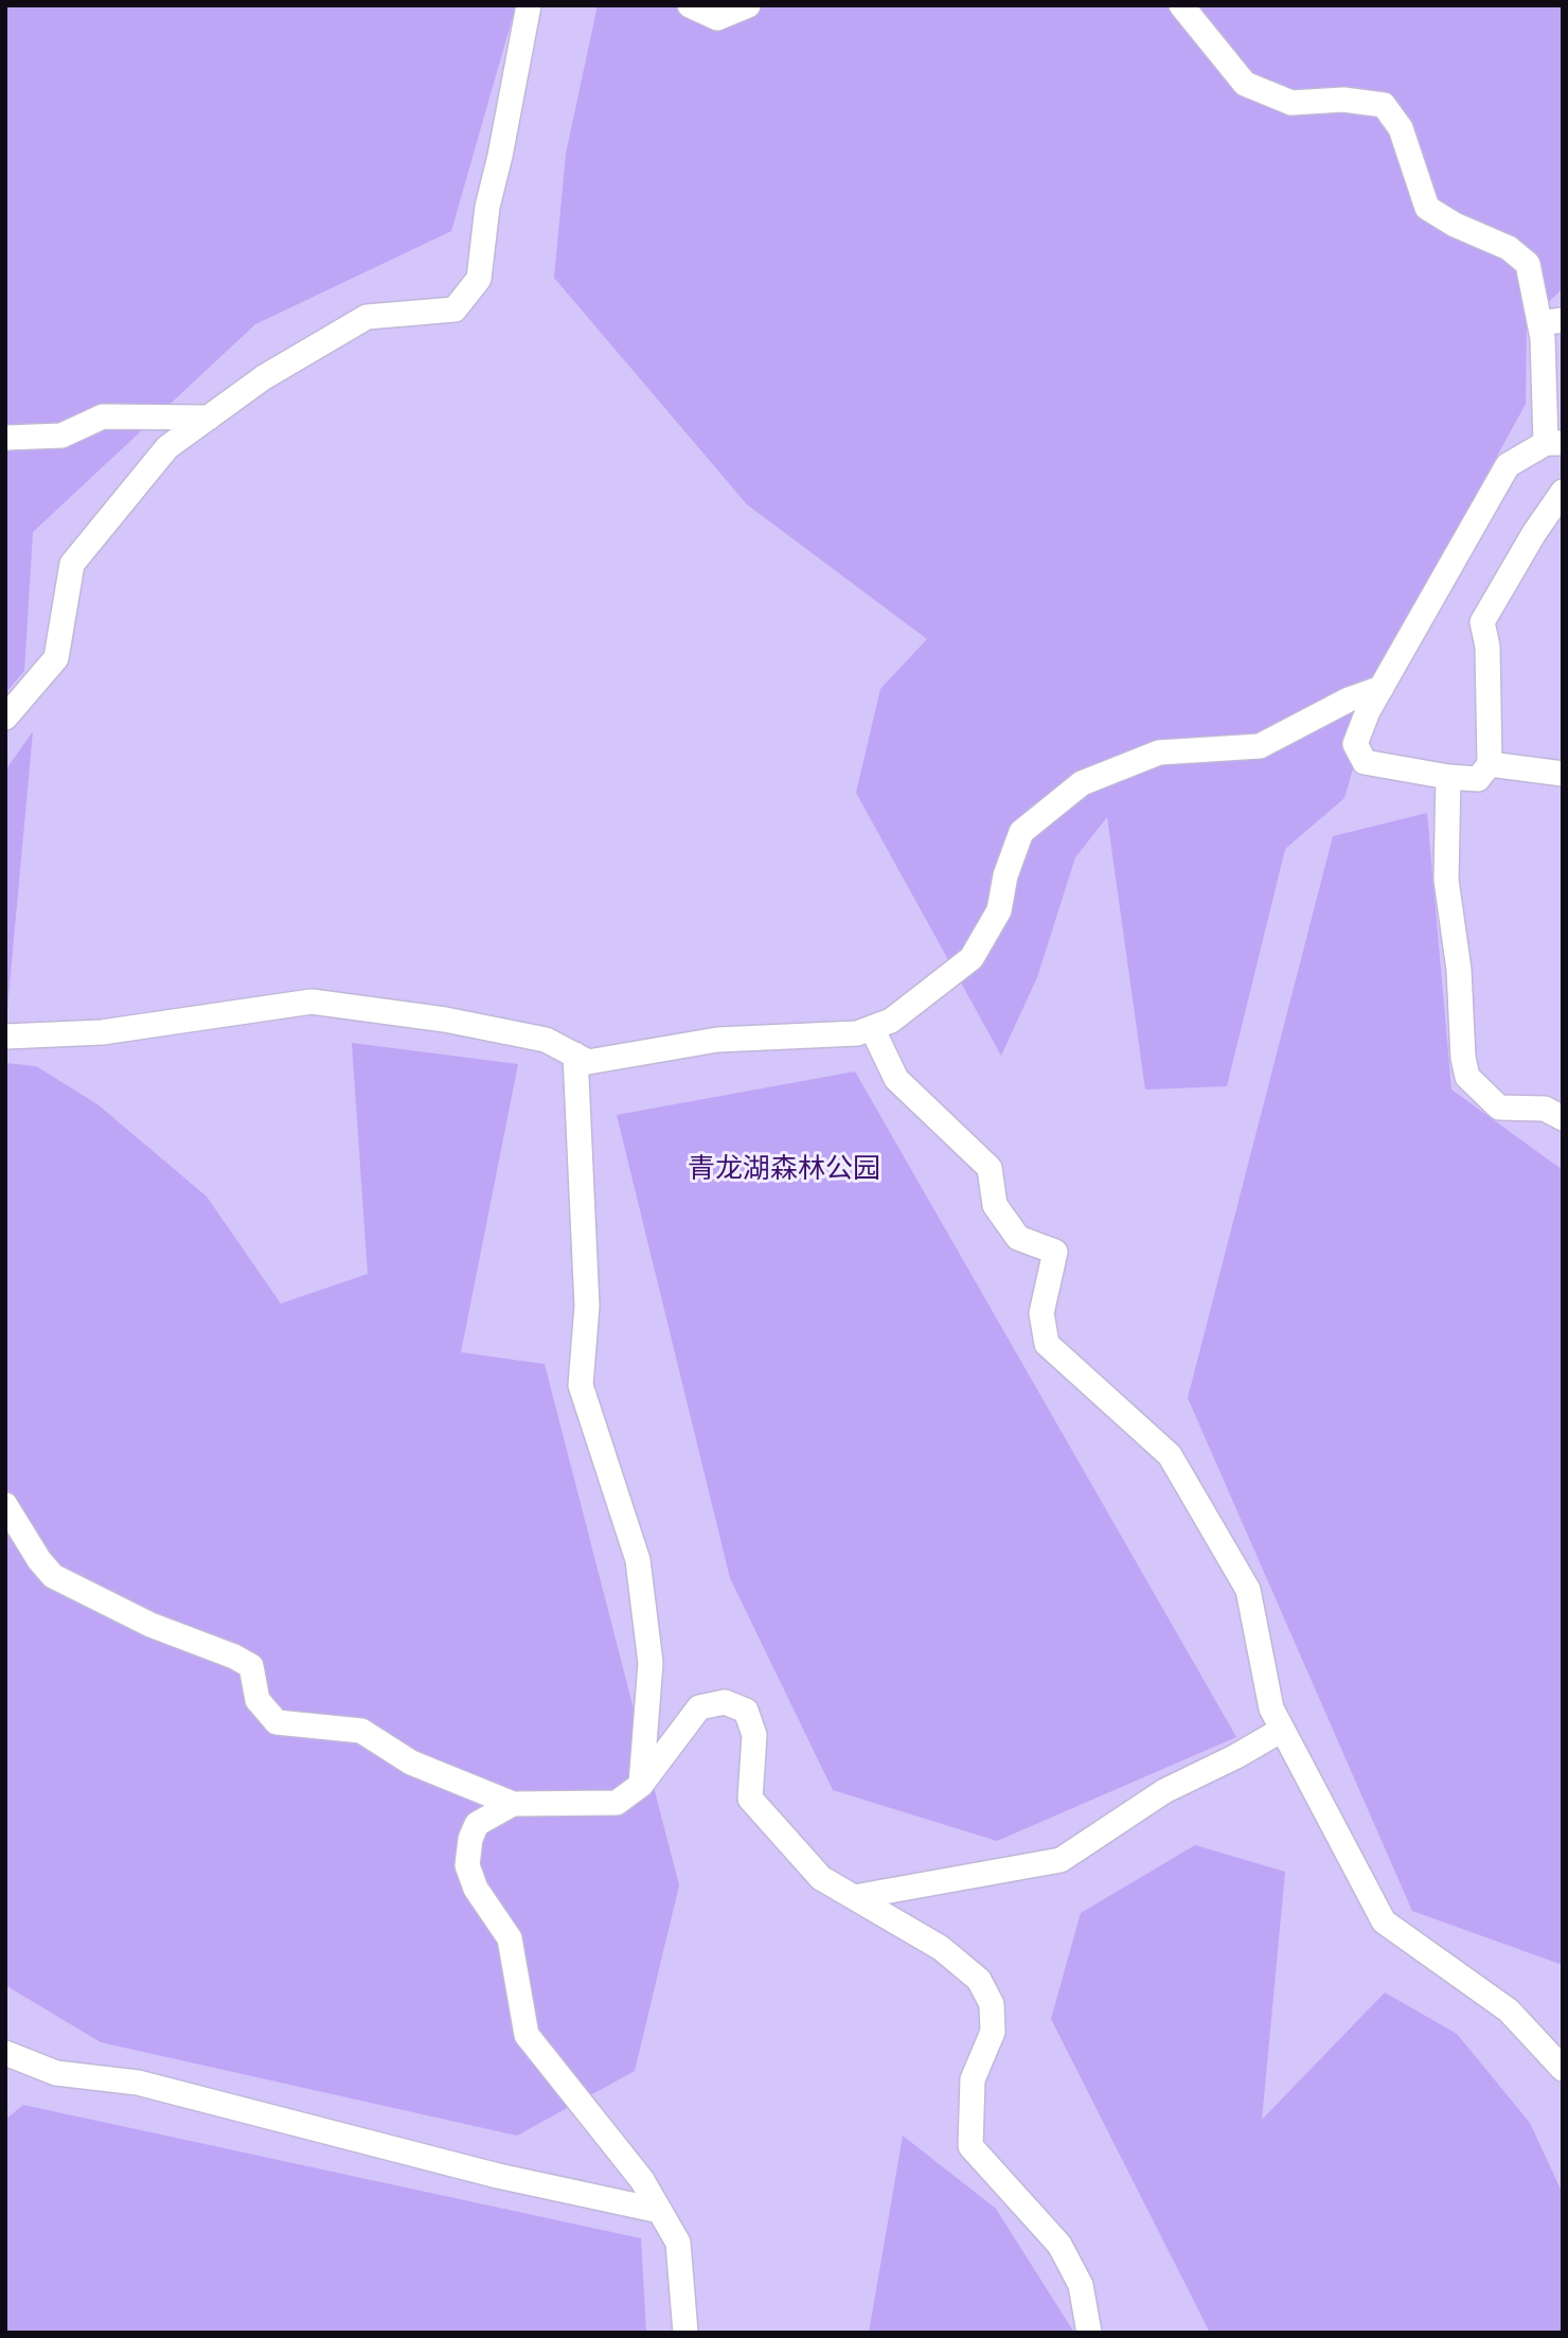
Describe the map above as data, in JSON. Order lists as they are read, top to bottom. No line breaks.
{"parks":["青龙湖森林公园"]}
